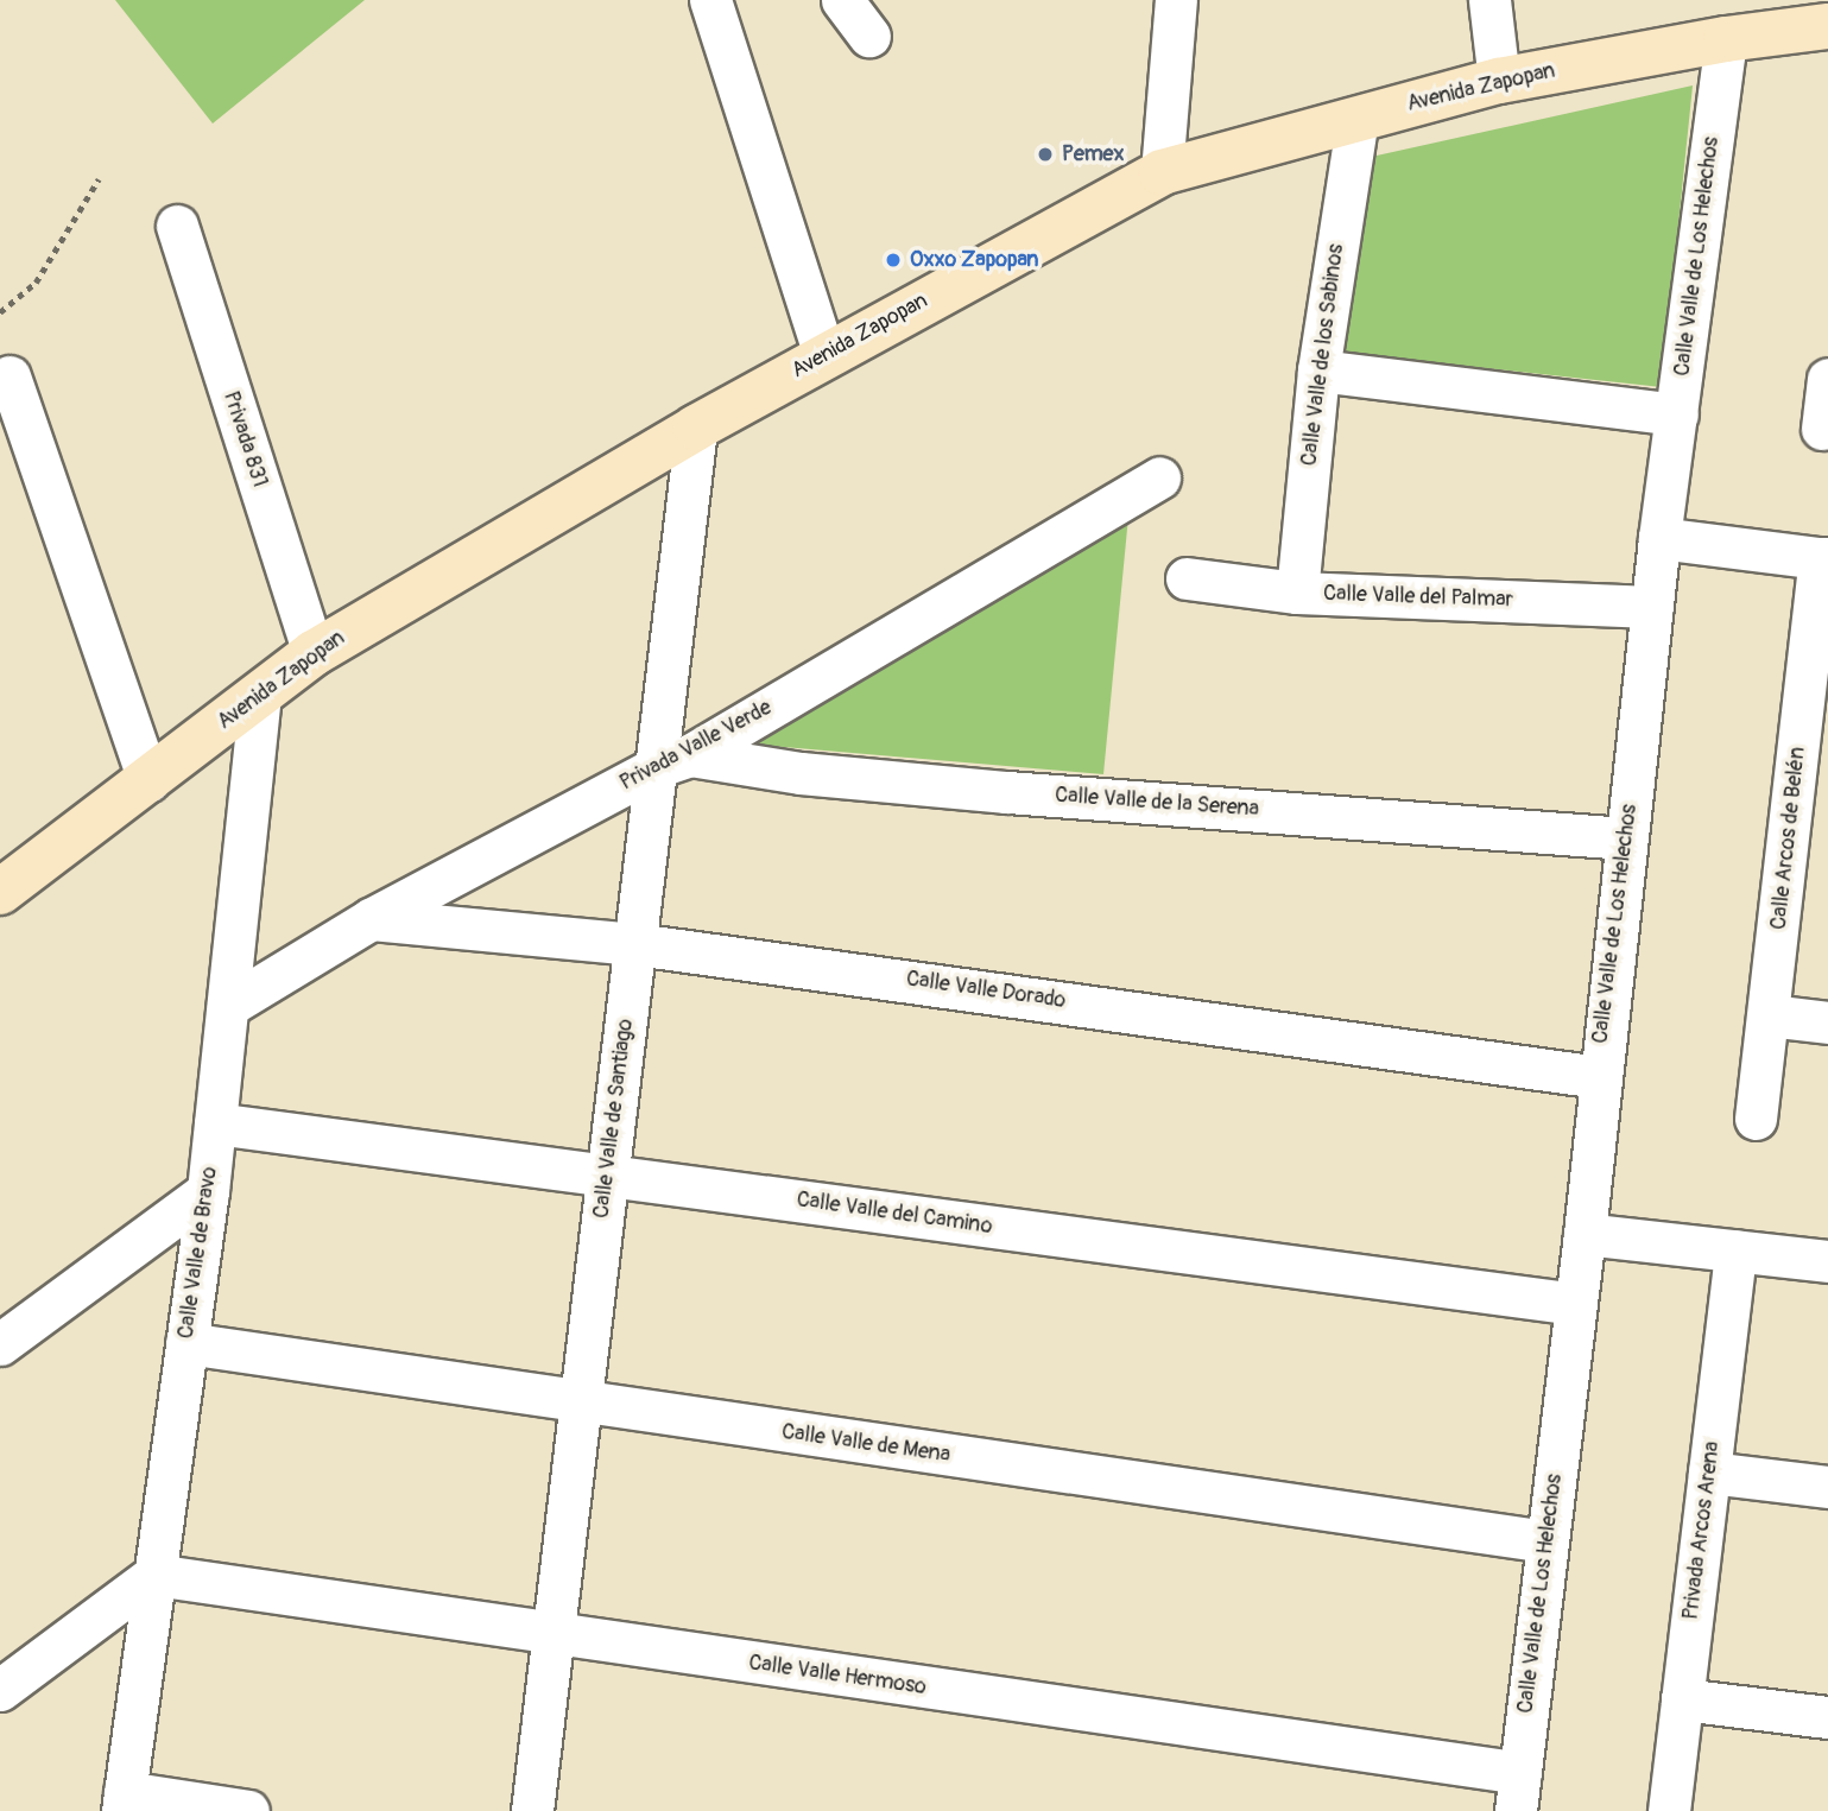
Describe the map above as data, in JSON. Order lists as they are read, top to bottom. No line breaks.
{"streets":{"main road":["Avenida Zapopan"],"street":["Calle Valle de Los Helechos","Calle Valle de los Sabinos","Privada 831","Calle Valle del Palmar","Privada Valle Verde","Calle Valle de la Serena","Calle Arcos de Belén","Calle Valle Dorado","Calle Valle de Santiago","Calle Valle del Camino","Calle Valle de Bravo","Calle Valle de Mena","Privada Arcos Arena","Calle Valle Hermoso"]},"crossings":[["Avenida Zapopan","Calle Valle de Los Helechos"],["Avenida Zapopan","Calle Valle de los Sabinos"],["Avenida Zapopan","Privada 831"],["Avenida Zapopan","Calle Valle de Santiago"],["Avenida Zapopan","Calle Valle de Bravo"],["Calle Valle de Los Helechos","Calle Valle del Palmar"],["Calle Valle de Los Helechos","Calle Valle de la Serena"],["Calle Valle de Los Helechos","Calle Arcos de Belén"],["Calle Valle de Los Helechos","Calle Valle Dorado"],["Calle Valle de Los Helechos","Calle Valle del Camino"],["Calle Valle de Los Helechos","Calle Valle de Mena"],["Calle Valle de Los Helechos","Calle Valle Hermoso"],["Calle Valle de los Sabinos","Calle Valle del Palmar"],["Privada Valle Verde","Calle Valle de la Serena"],["Privada Valle Verde","Calle Valle Dorado"],["Privada Valle Verde","Calle Valle de Santiago"],["Privada Valle Verde","Calle Valle de Bravo"],["Calle Valle de la Serena","Calle Valle de Santiago"],["Calle Valle Dorado","Calle Valle de Santiago"],["Calle Valle de Santiago","Calle Valle del Camino"],["Calle Valle de Santiago","Calle Valle de Mena"],["Calle Valle de Santiago","Calle Valle Hermoso"],["Calle Valle del Camino","Calle Valle de Bravo"],["Calle Valle de Bravo","Calle Valle de Mena"],["Calle Valle de Bravo","Calle Valle Hermoso"]],"places":["Pemex","Oxxo Zapopan"]}
